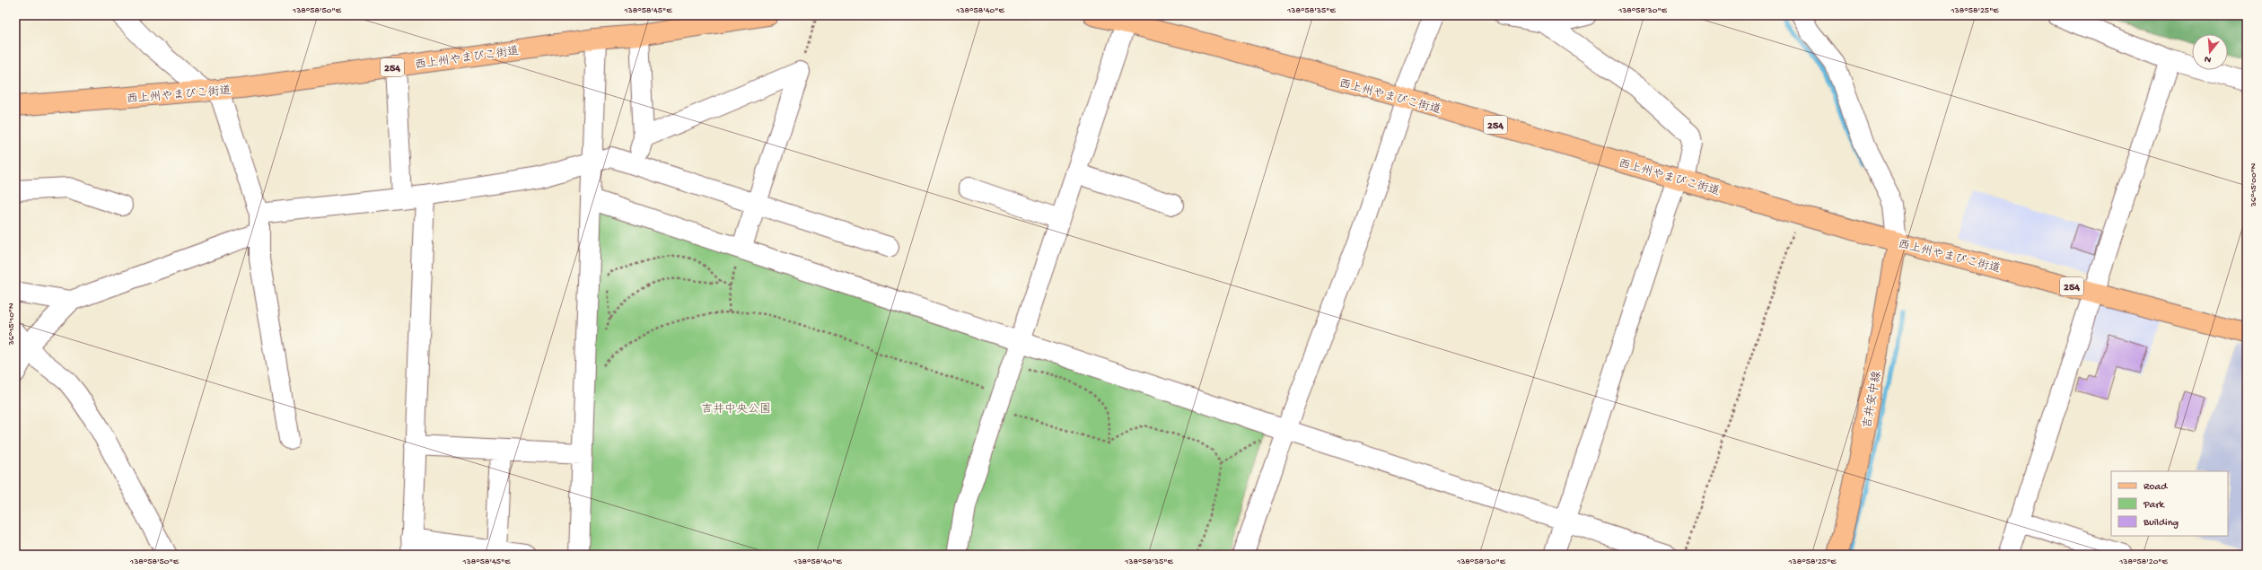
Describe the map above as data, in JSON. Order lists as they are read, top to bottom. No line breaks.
{"streets":{"main road":["西上州やまびこ街道","254","吉井安中線"]},"crossings":[["西上州やまびこ街道","吉井安中線"]],"parks":["吉井中央公園"],"legend":["Road","Park","Building"],"north":"bottom","coordinates":["138°58'50\"E","138°58'45\"E","138°58'40\"E","138°58'35\"E","138°58'30\"E","138°58'25\"E","36°15'00\"N","36°15'10\"N","138°58'20\"E"]}
